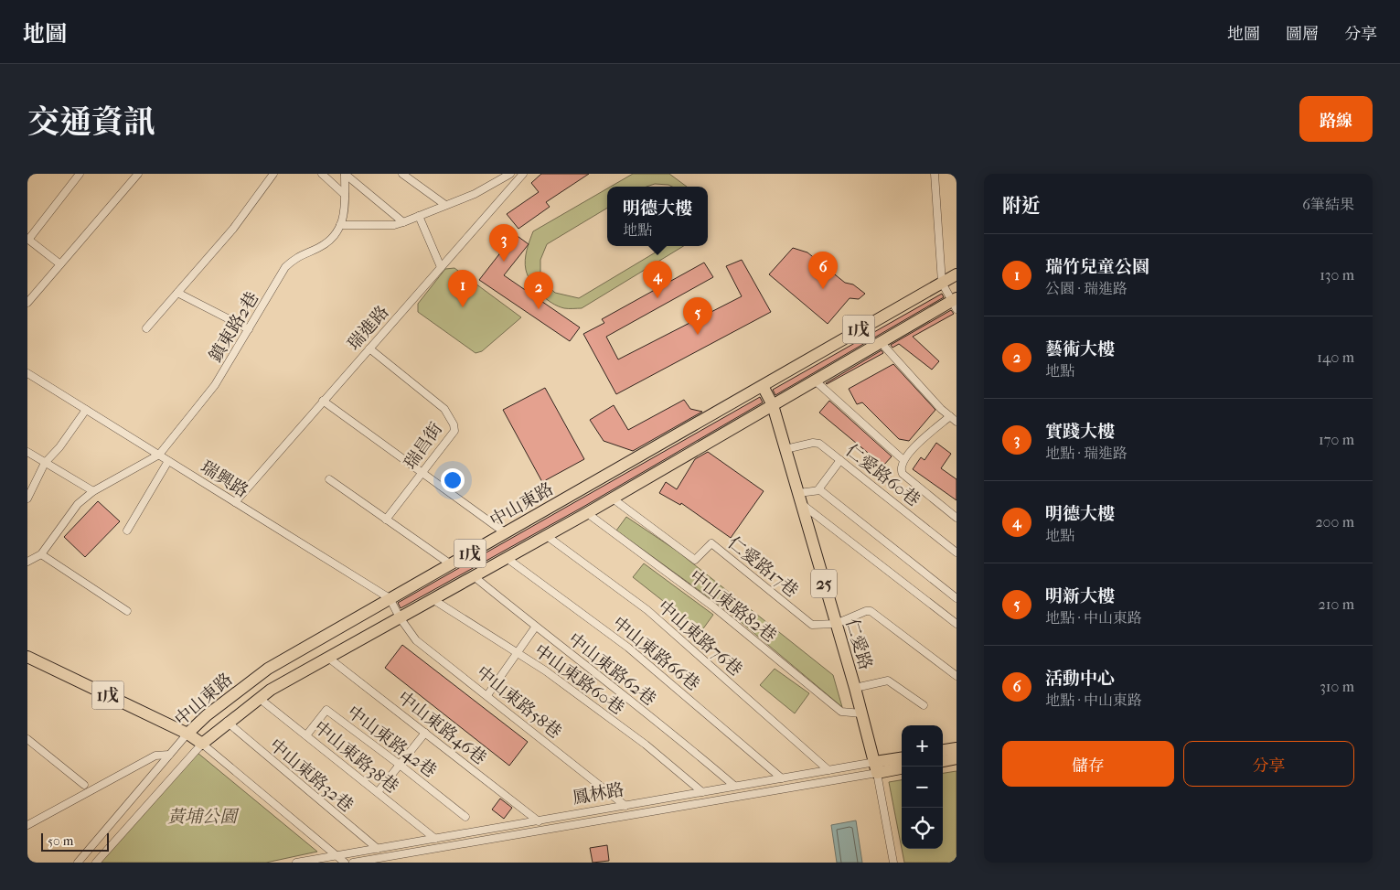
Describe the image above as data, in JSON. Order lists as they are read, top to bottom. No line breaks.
{"streets":{"main road":["1戊","中山東路","25","仁愛路","鳳林路"],"street":["鎮東路2巷","瑞進路","瑞昌街","仁愛路60巷","瑞興路","仁愛路17巷","中山東路82巷","中山東路76巷","中山東路66巷","中山東路62巷","中山東路60巷","中山東路58巷","中山東路46巷","中山東路42巷","中山東路38巷","中山東路32巷"]},"crossings":[["鎮東路2巷","瑞興路"],["瑞進路","瑞昌街"],["瑞進路","瑞興路"],["1戊","中山東路"],["仁愛路60巷","仁愛路"],["瑞興路","中山東路"],["瑞興路","中山東路58巷"],["中山東路","仁愛路17巷"],["中山東路","中山東路82巷"],["中山東路","中山東路76巷"],["中山東路","仁愛路"],["中山東路","中山東路66巷"],["中山東路","中山東路62巷"],["中山東路","中山東路60巷"],["中山東路","中山東路58巷"],["中山東路","中山東路46巷"],["中山東路","中山東路38巷"],["中山東路","中山東路32巷"],["仁愛路17巷","仁愛路"],["中山東路82巷","仁愛路"],["中山東路76巷","鳳林路"],["仁愛路","鳳林路"],["中山東路66巷","鳳林路"],["中山東路62巷","鳳林路"],["中山東路60巷","鳳林路"],["中山東路58巷","鳳林路"],["中山東路46巷","鳳林路"],["中山東路42巷","中山東路38巷"],["中山東路38巷","鳳林路"],["中山東路32巷","鳳林路"]],"parks":["黃埔公園"],"scale_bar":"50 m","page":{"header":"地圖","nav":["地圖","圖層","分享"],"title":"交通資訊","buttons":["路線",["儲存","分享"]],"heading":["附近","6筆結果"],"popup":["明德大樓","地點"],"pins":["3","6","4","1","2","5"],"list":[{"mark":"1","name":"瑞竹兒童公園","note":"公園 · 瑞進路","value":"130 m"},{"mark":"2","name":"藝術大樓","note":"地點","value":"140 m"},{"mark":"3","name":"實踐大樓","note":"地點 · 瑞進路","value":"170 m"},{"mark":"4","name":"明德大樓","note":"地點","value":"200 m"},{"mark":"5","name":"明新大樓","note":"地點 · 中山東路","value":"210 m"},{"mark":"6","name":"活動中心","note":"地點 · 中山東路","value":"310 m"}],"map_buttons":["+","−"],"scale":"50 m"}}
